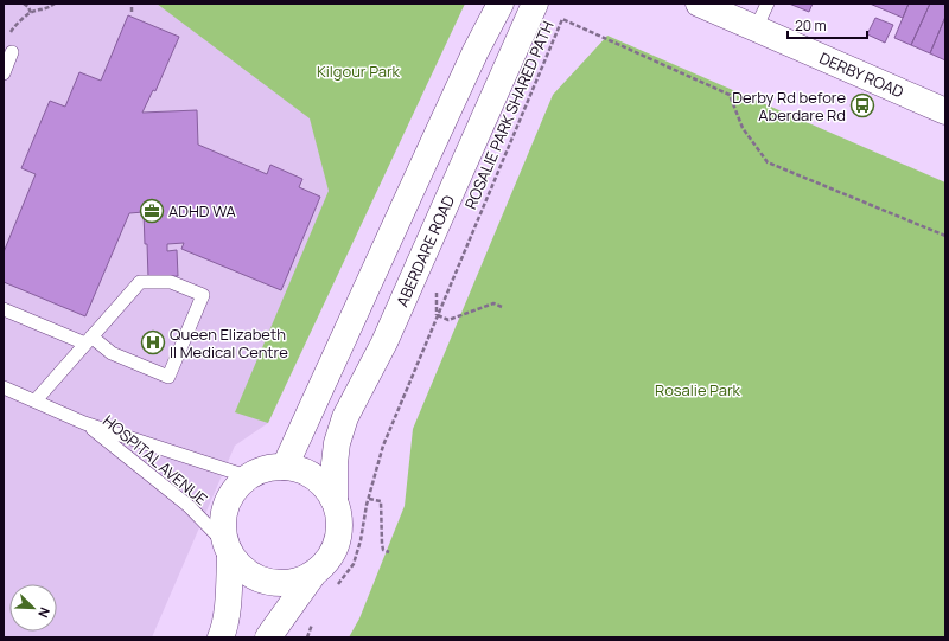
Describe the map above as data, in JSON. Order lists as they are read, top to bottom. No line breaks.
{"streets":{"main road":["DERBY ROAD","ABERDARE ROAD"],"lane":["HOSPITAL AVENUE"],"path":["ROSALIE PARK SHARED PATH"]},"crossings":[["ABERDARE ROAD","HOSPITAL AVENUE"]],"parks":["Kilgour Park","Rosalie Park"],"places":{"bus stop":["Derby Rd before Aberdare Rd"],"office":["ADHD WA"],"hospital":["Queen Elizabeth II Medical Centre"]},"scale_bar":"20 m","north":"bottom right"}
